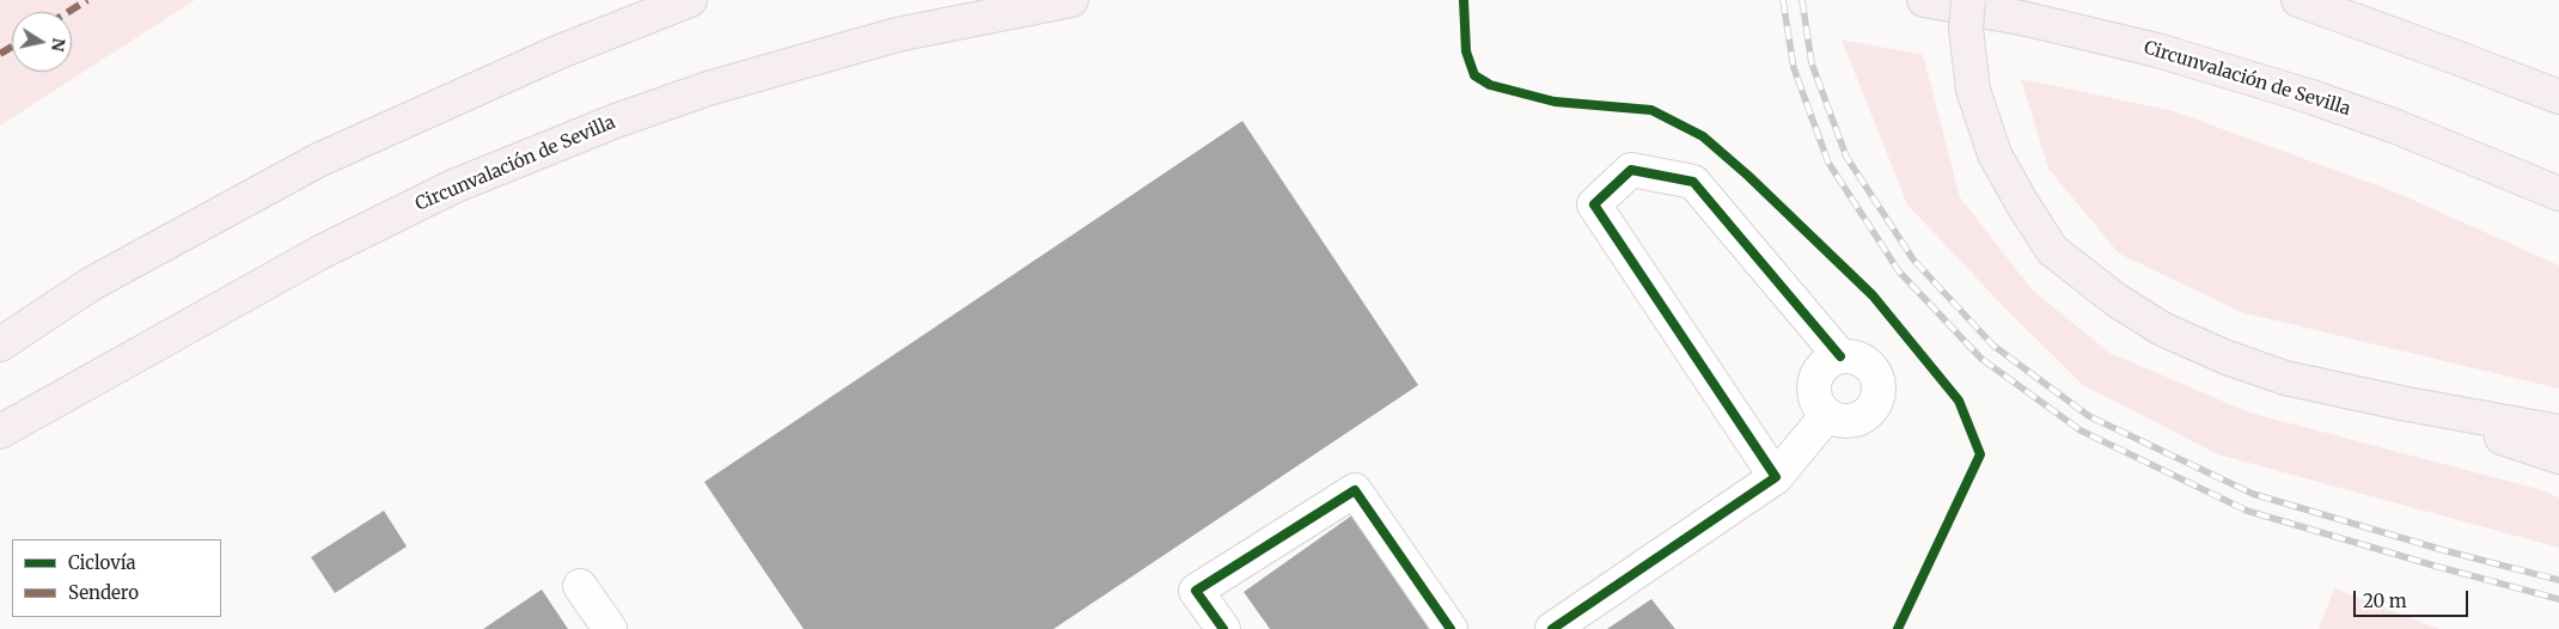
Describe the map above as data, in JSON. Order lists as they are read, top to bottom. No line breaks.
{"streets":{"highway":["Circunvalación de Sevilla"]},"legend":["Ciclovía","Sendero"],"scale_bar":"20 m","north":"right"}
